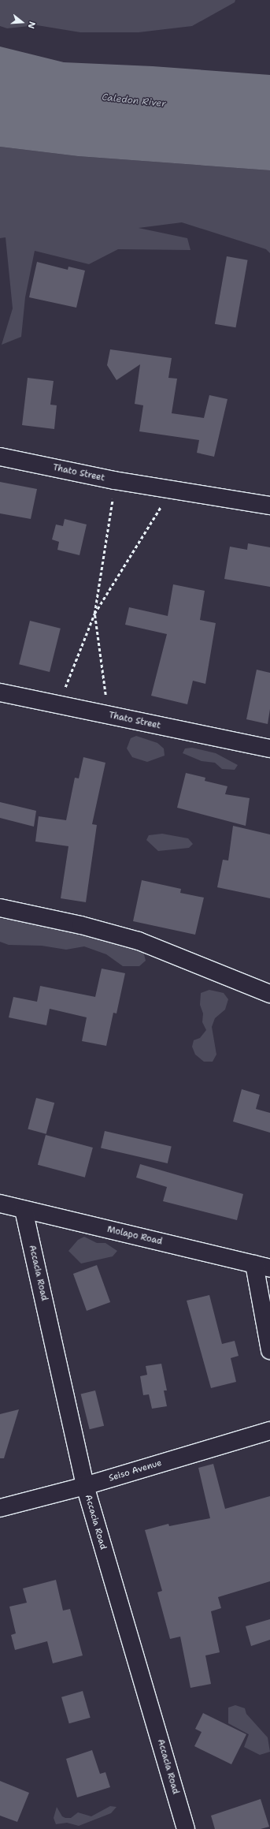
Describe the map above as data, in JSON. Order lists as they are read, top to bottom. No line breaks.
{"streets":{"street":["Thato Street","Molapo Road","Accacia Road","Seiso Avenue"]},"crossings":[["Molapo Road","Accacia Road"],["Accacia Road","Seiso Avenue"]],"water":["Caledon River"],"north":"right"}
